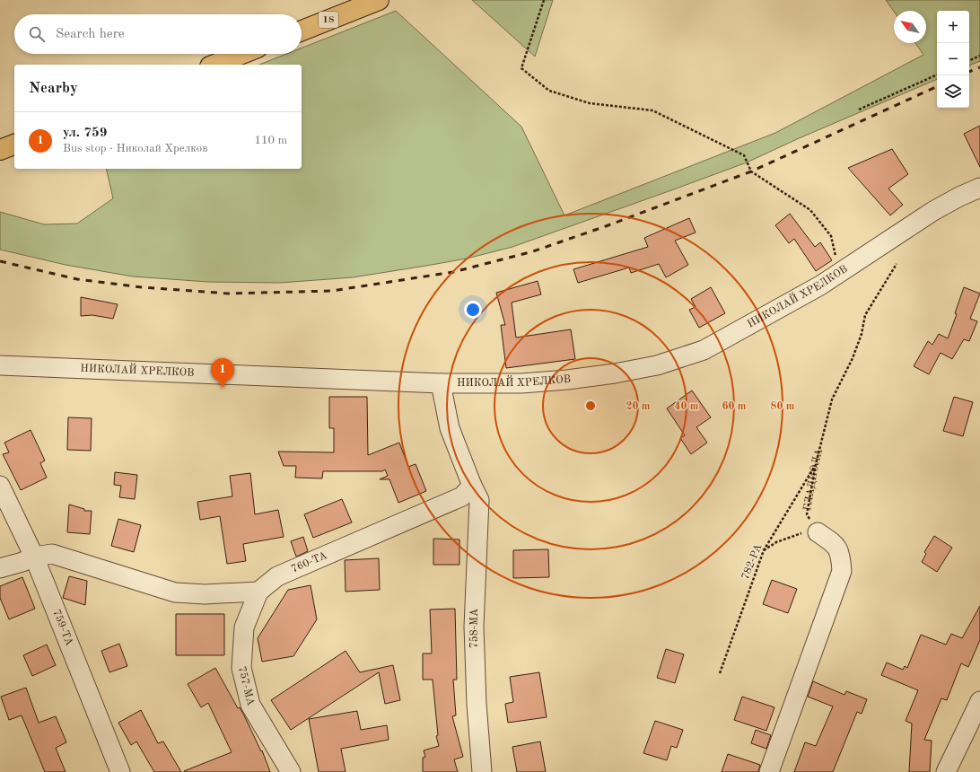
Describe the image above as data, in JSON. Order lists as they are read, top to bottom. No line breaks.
{"streets":{"highway":["18"],"street":["НИКОЛАЙ ХРЕЛКОВ","760-ТА","759-ТА","758-МА","757-МА"],"path":["ГЛАДИОЛА","782-РА"]},"crossings":[["ГЛАДИОЛА","782-РА"],["760-ТА","758-МА"],["760-ТА","757-МА"]],"north":"top left","page":{"map_buttons":["+","−"],"search":"Search here","heading":"Nearby","list":[{"mark":"1","name":"ул. 759","note":"Bus stop · Николай Хрелков","value":"110 m"}],"pins":"1"},"rings":["20 m","40 m","60 m","80 m"]}
